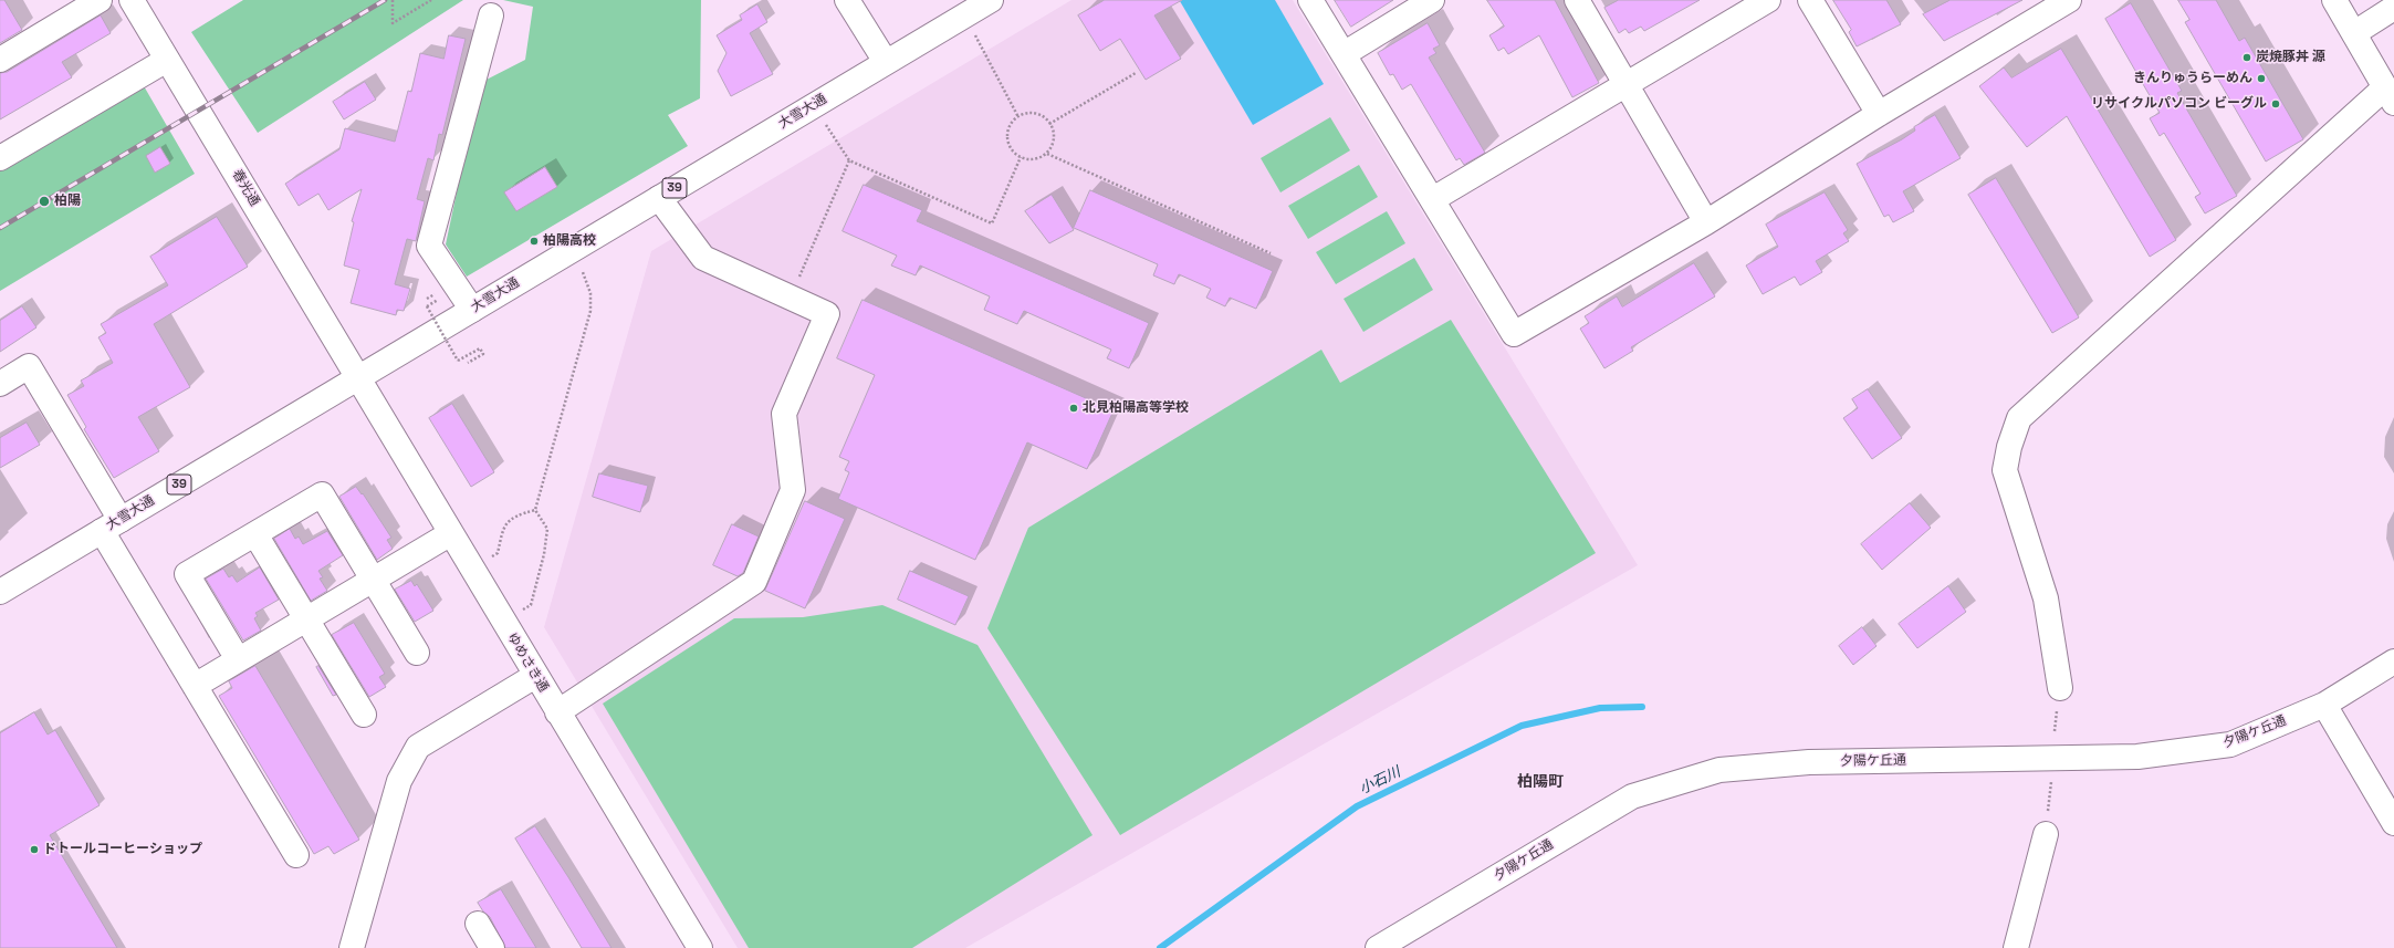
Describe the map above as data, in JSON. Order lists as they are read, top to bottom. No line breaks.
{"streets":{"main road":["大雪大通","春光通","39","ゆめさき通","夕陽ケ丘通"]},"crossings":[["大雪大通","春光通"],["大雪大通","ゆめさき通"],["春光通","ゆめさき通"]],"districts":["柏陽町"],"water":["小石川"],"places":["炭焼豚丼 源","きんりゅうらーめん","リサイクルパソコン ビーグル","柏陽","柏陽高校","北見柏陽高等学校","ドトールコーヒーショップ"]}
